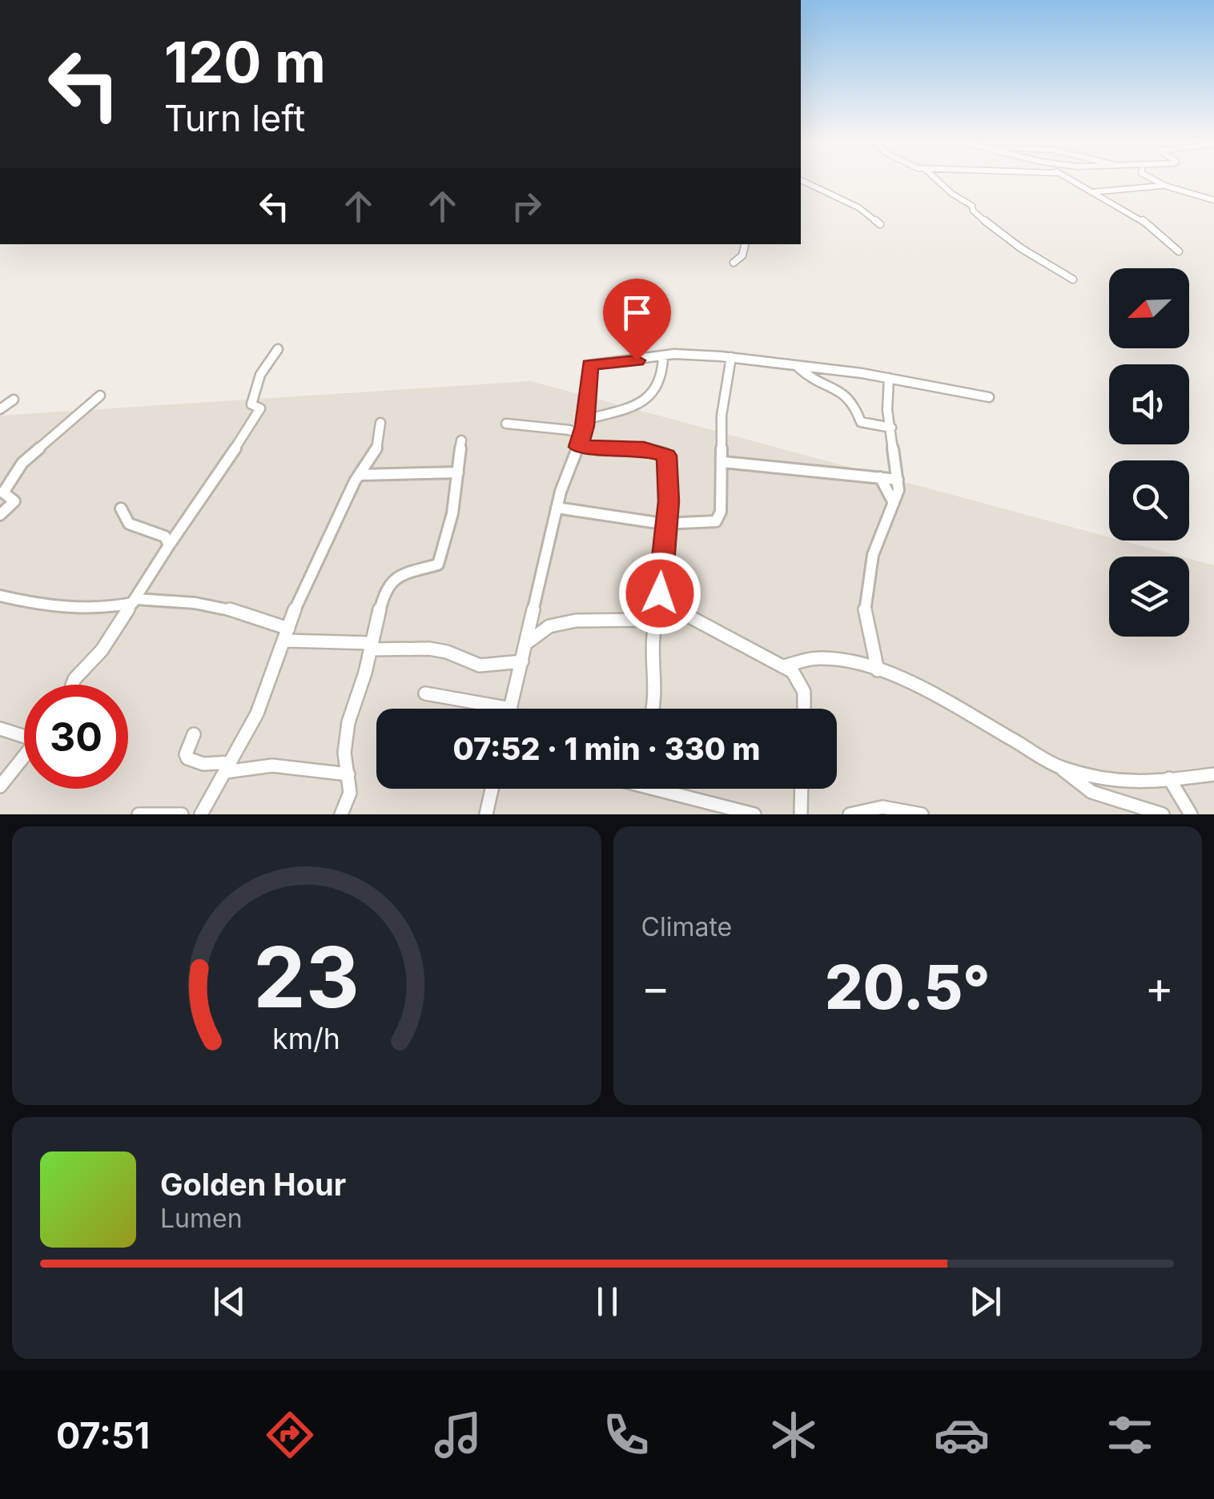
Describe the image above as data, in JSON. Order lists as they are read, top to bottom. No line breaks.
{"north":"bottom left","page":{"turn":["120 m","Turn left"],"limit":"30","trip":"07:52 · 1 min · 330 m","tile":"Climate","heat":["−","20.5°","+"],"song":["Golden Hour","Lumen"],"tabs":"07:51","gauge":["23","km/h"]}}
